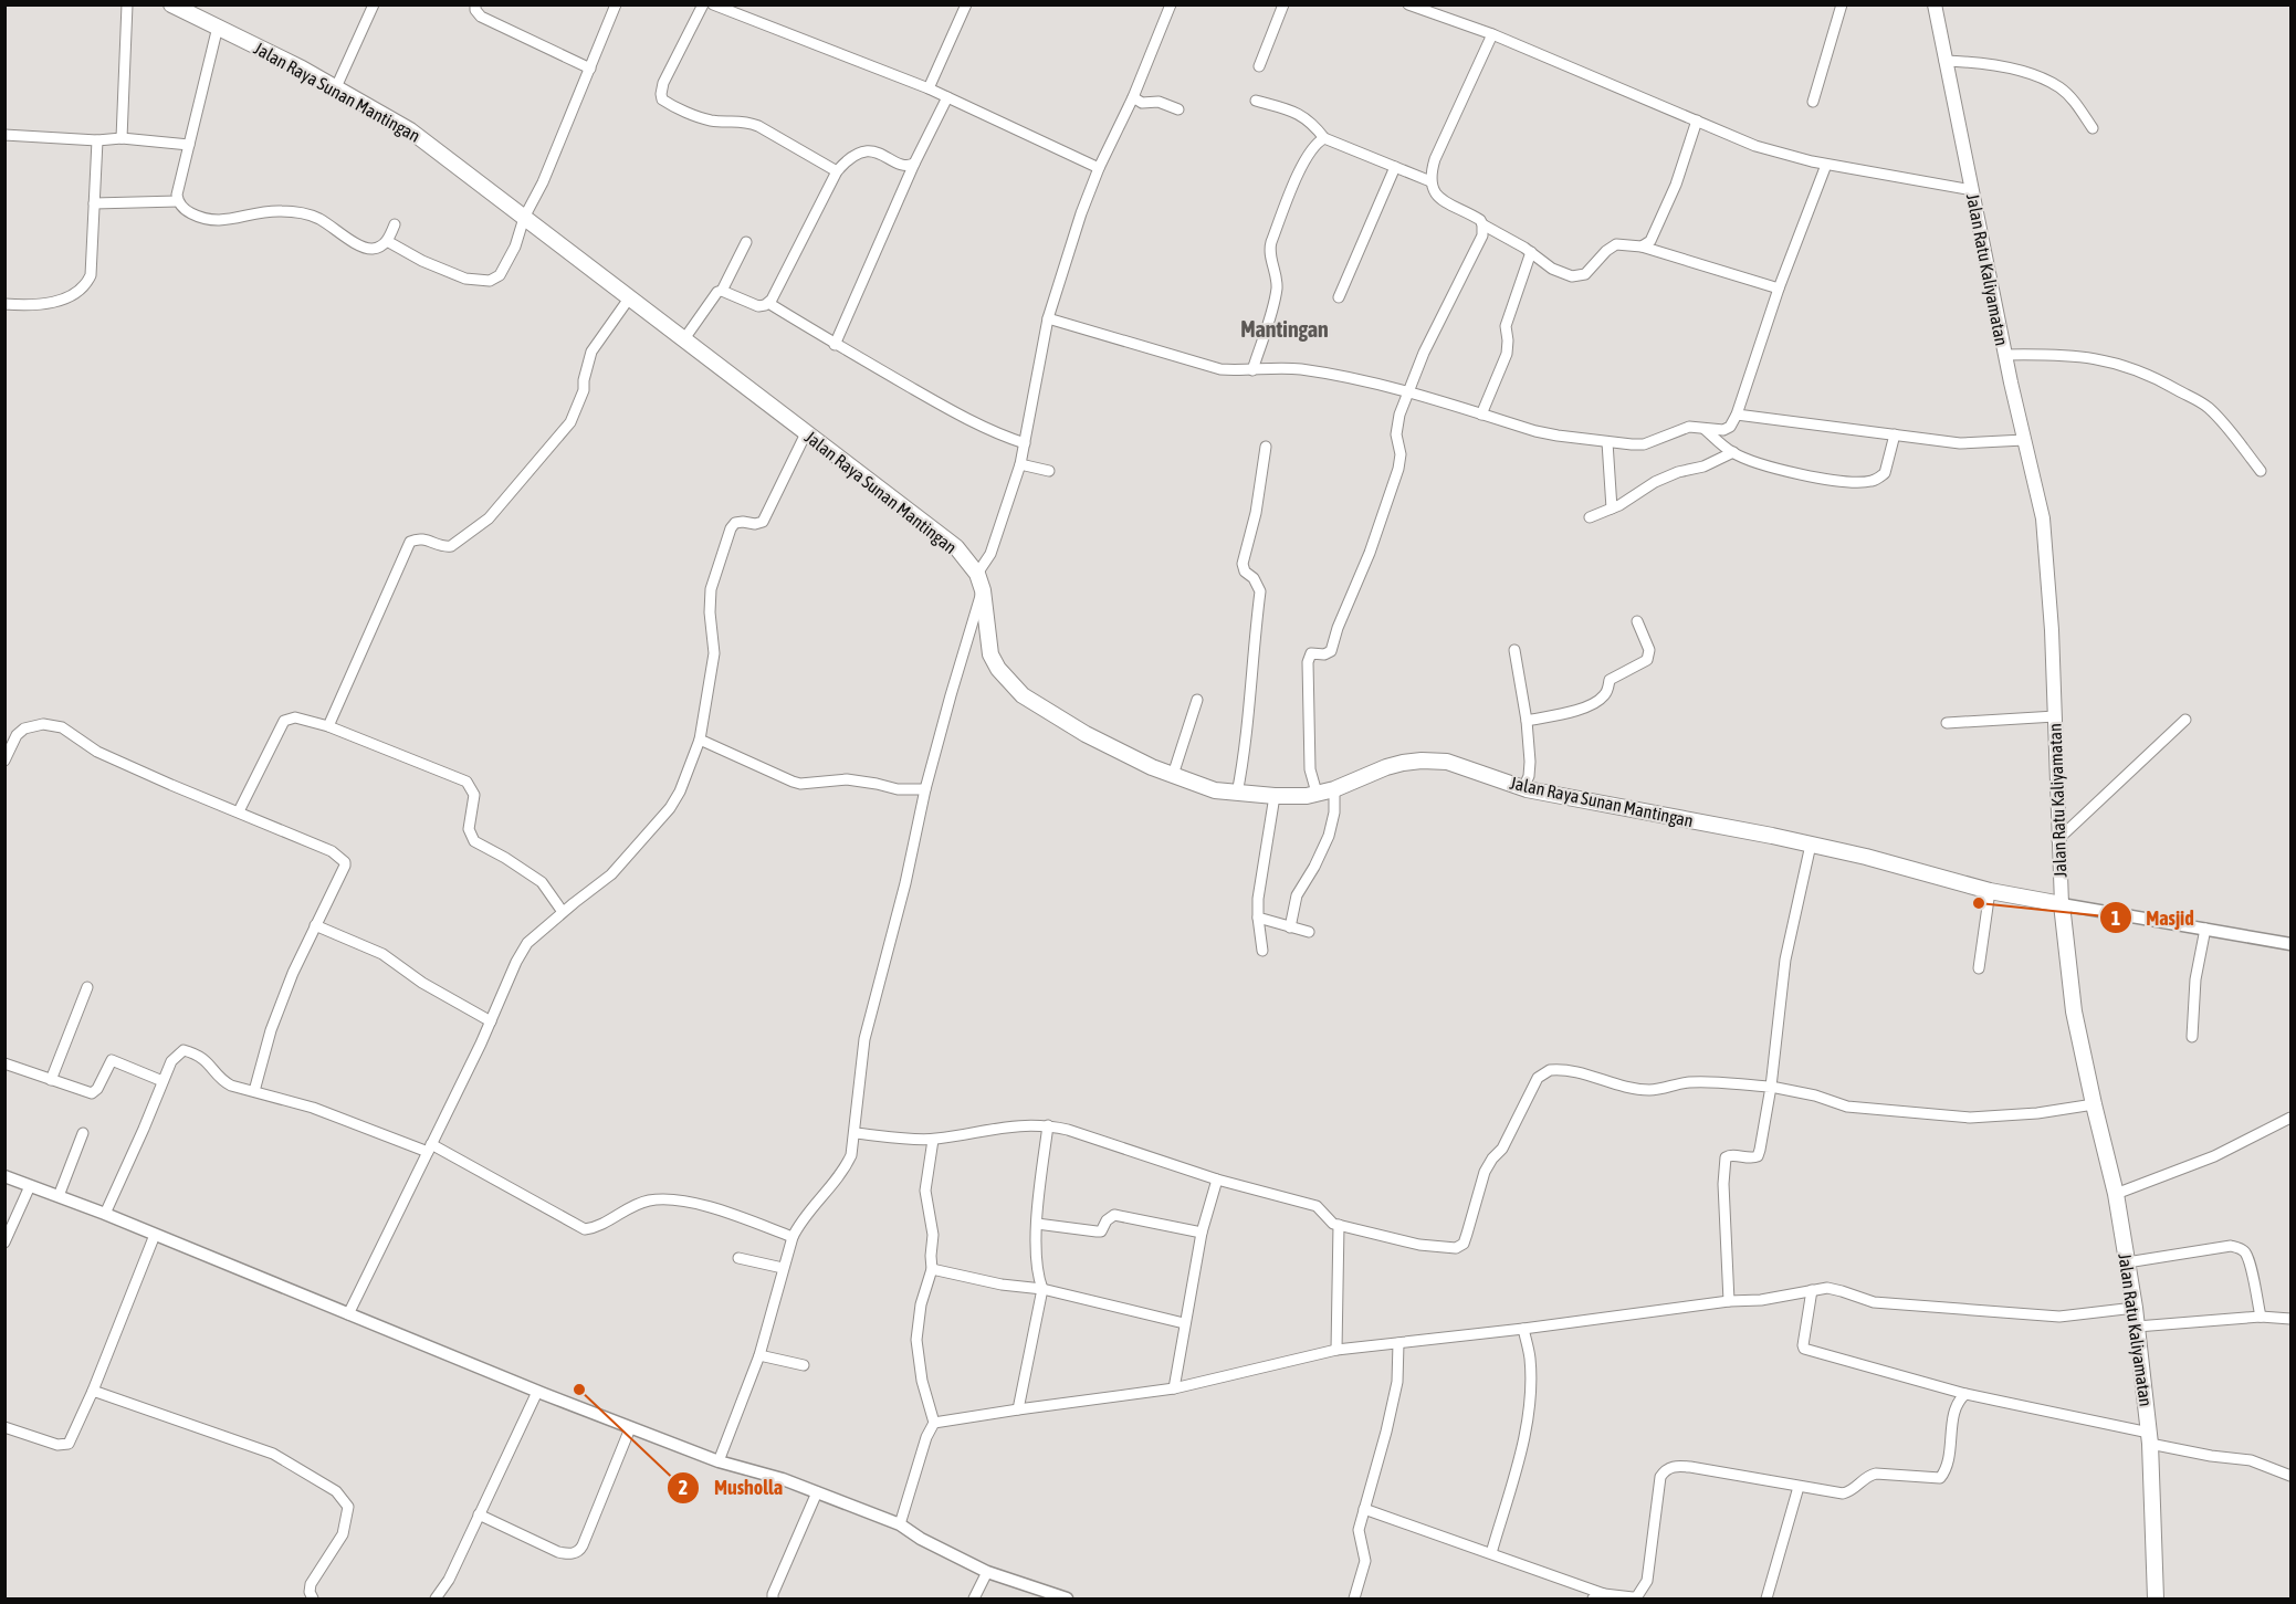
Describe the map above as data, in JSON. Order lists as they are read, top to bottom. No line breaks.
{"streets":{"main road":["Jalan Raya Sunan Mantingan","Jalan Ratu Kaliyamatan"]},"crossings":[["Jalan Raya Sunan Mantingan","Jalan Ratu Kaliyamatan"]],"districts":["Mantingan"],"places":["Masjid","Musholla"]}
